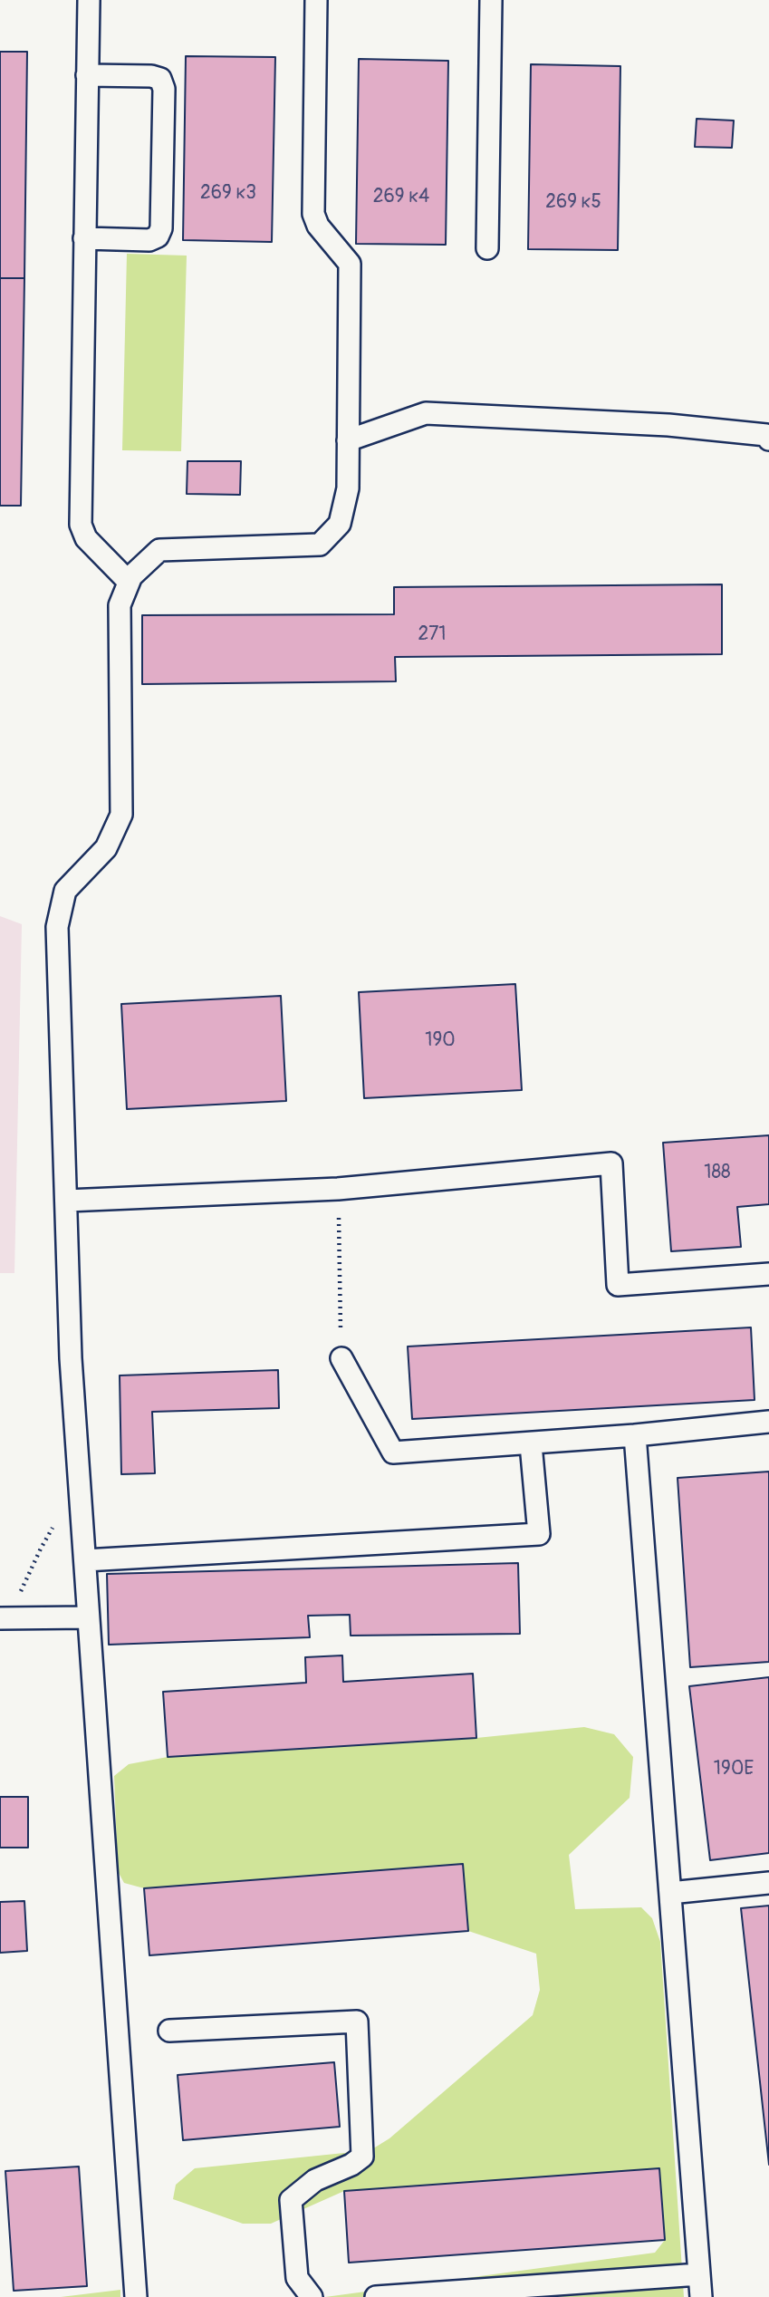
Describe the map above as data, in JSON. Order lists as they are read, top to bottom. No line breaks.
{"house_numbers":["269 к3","269 к4","269 к5","271","190","188","190Е"]}
